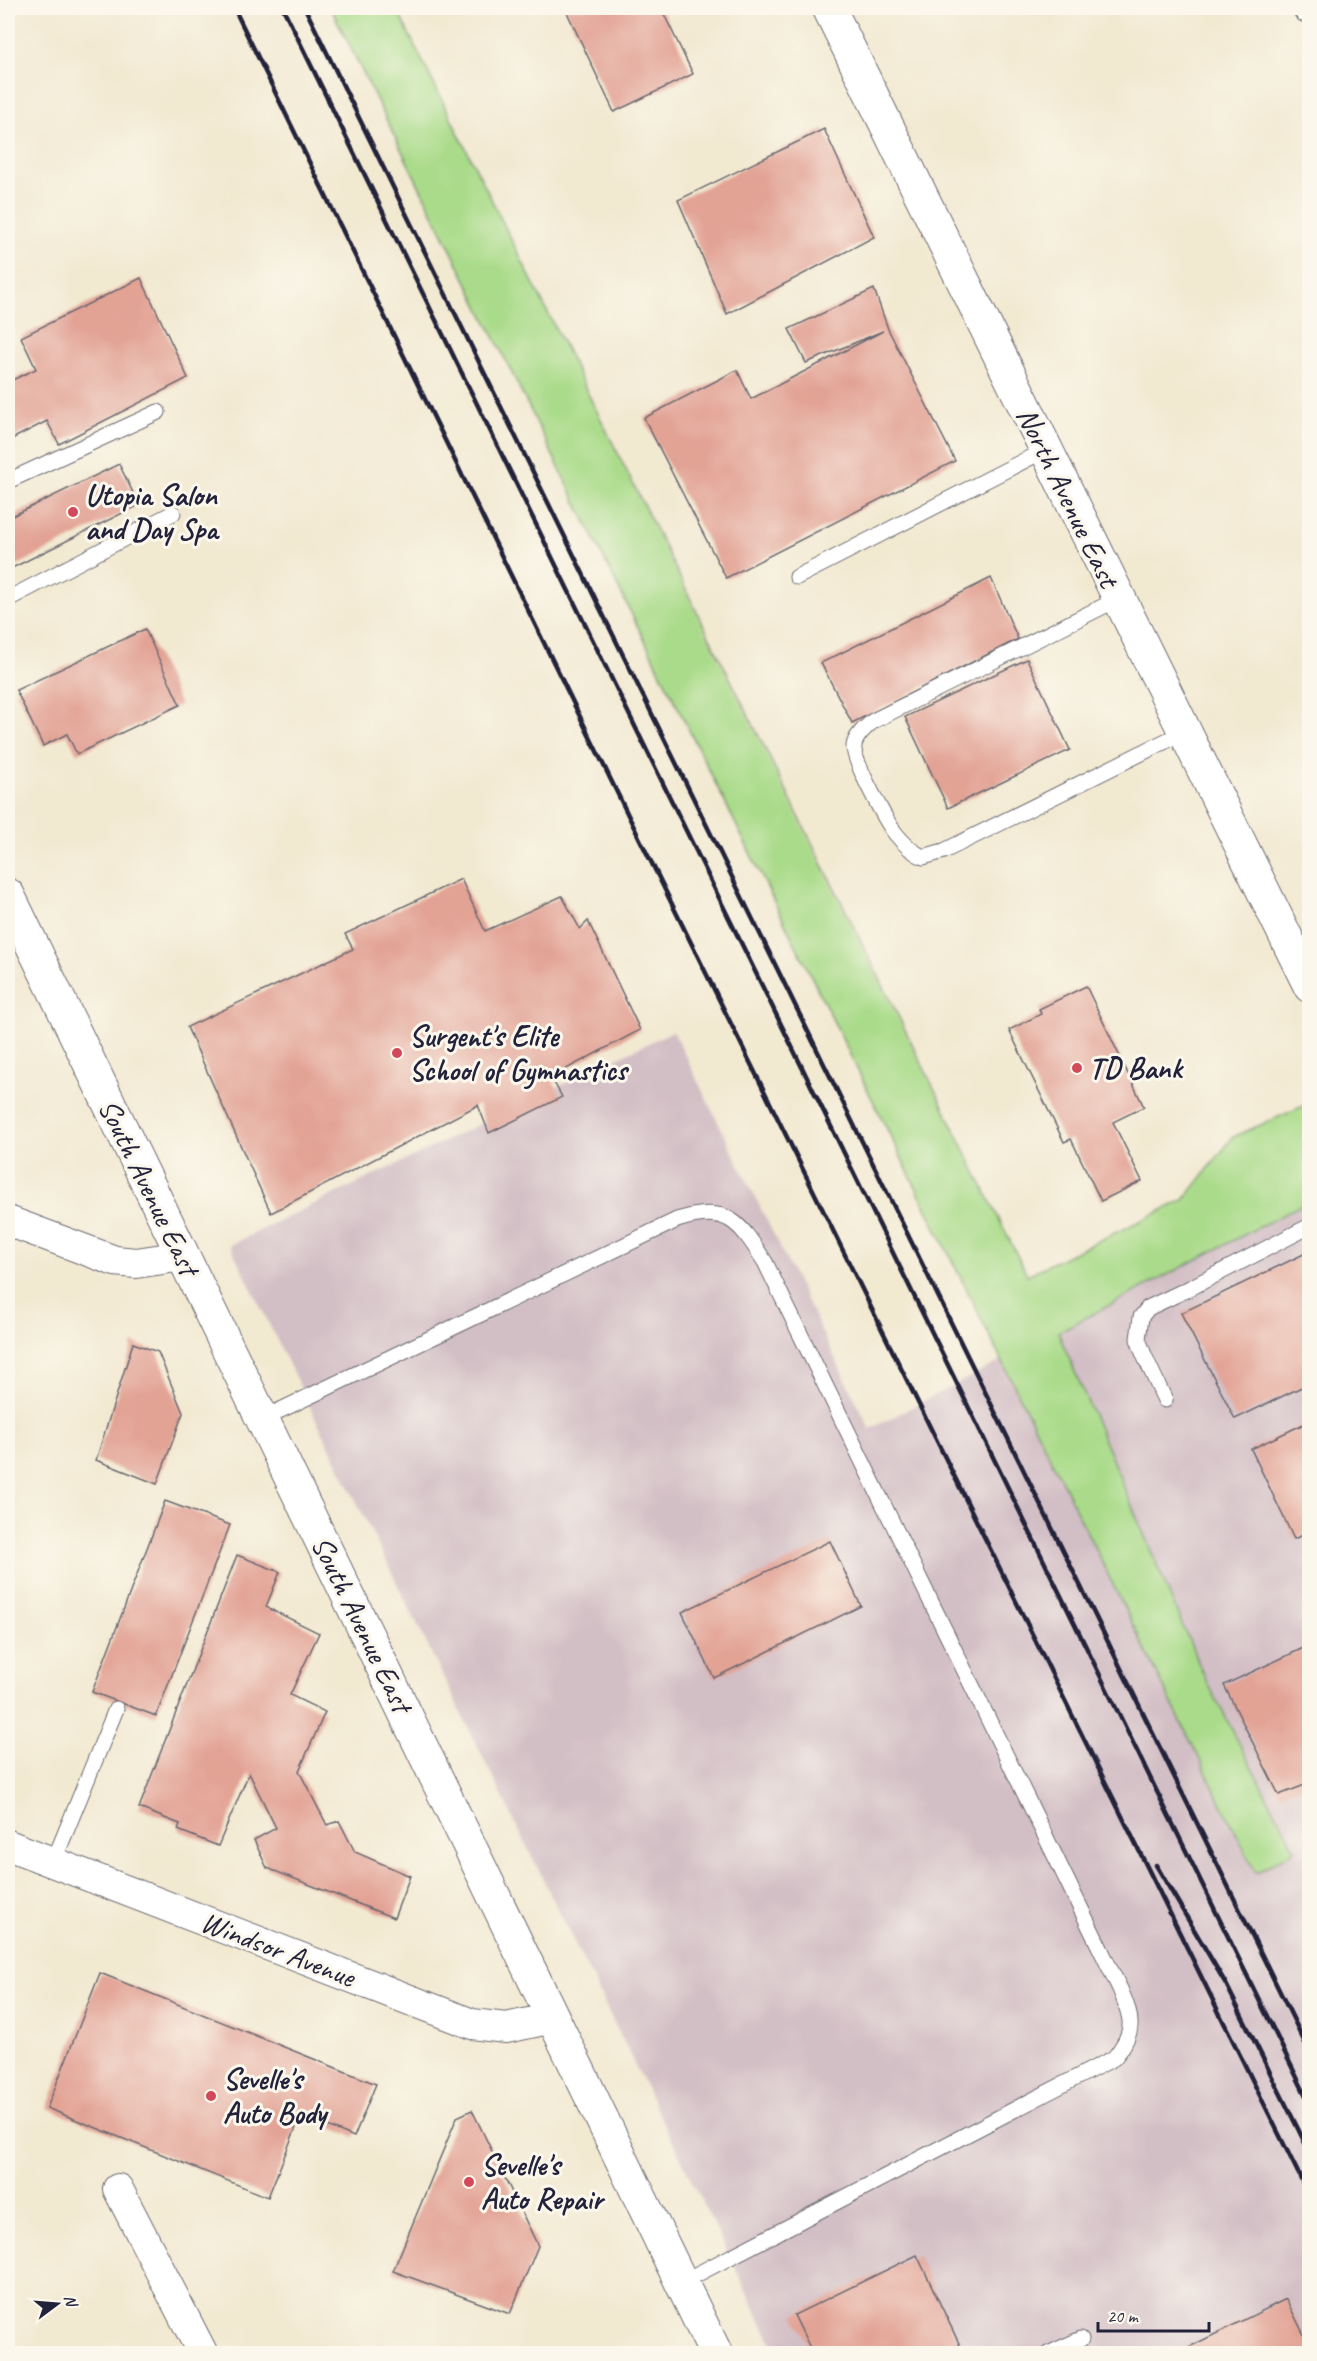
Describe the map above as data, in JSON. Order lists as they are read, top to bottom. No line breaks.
{"streets":{"main road":["North Avenue East","South Avenue East"],"street":["Windsor Avenue"]},"crossings":[["South Avenue East","Windsor Avenue"]],"places":["Utopia Salon and Day Spa","Surgent's Elite School of Gymnastics","TD Bank","Sevelle's Auto Body","Sevelle's Auto Repair"],"scale_bar":"20 m","north":"right"}
